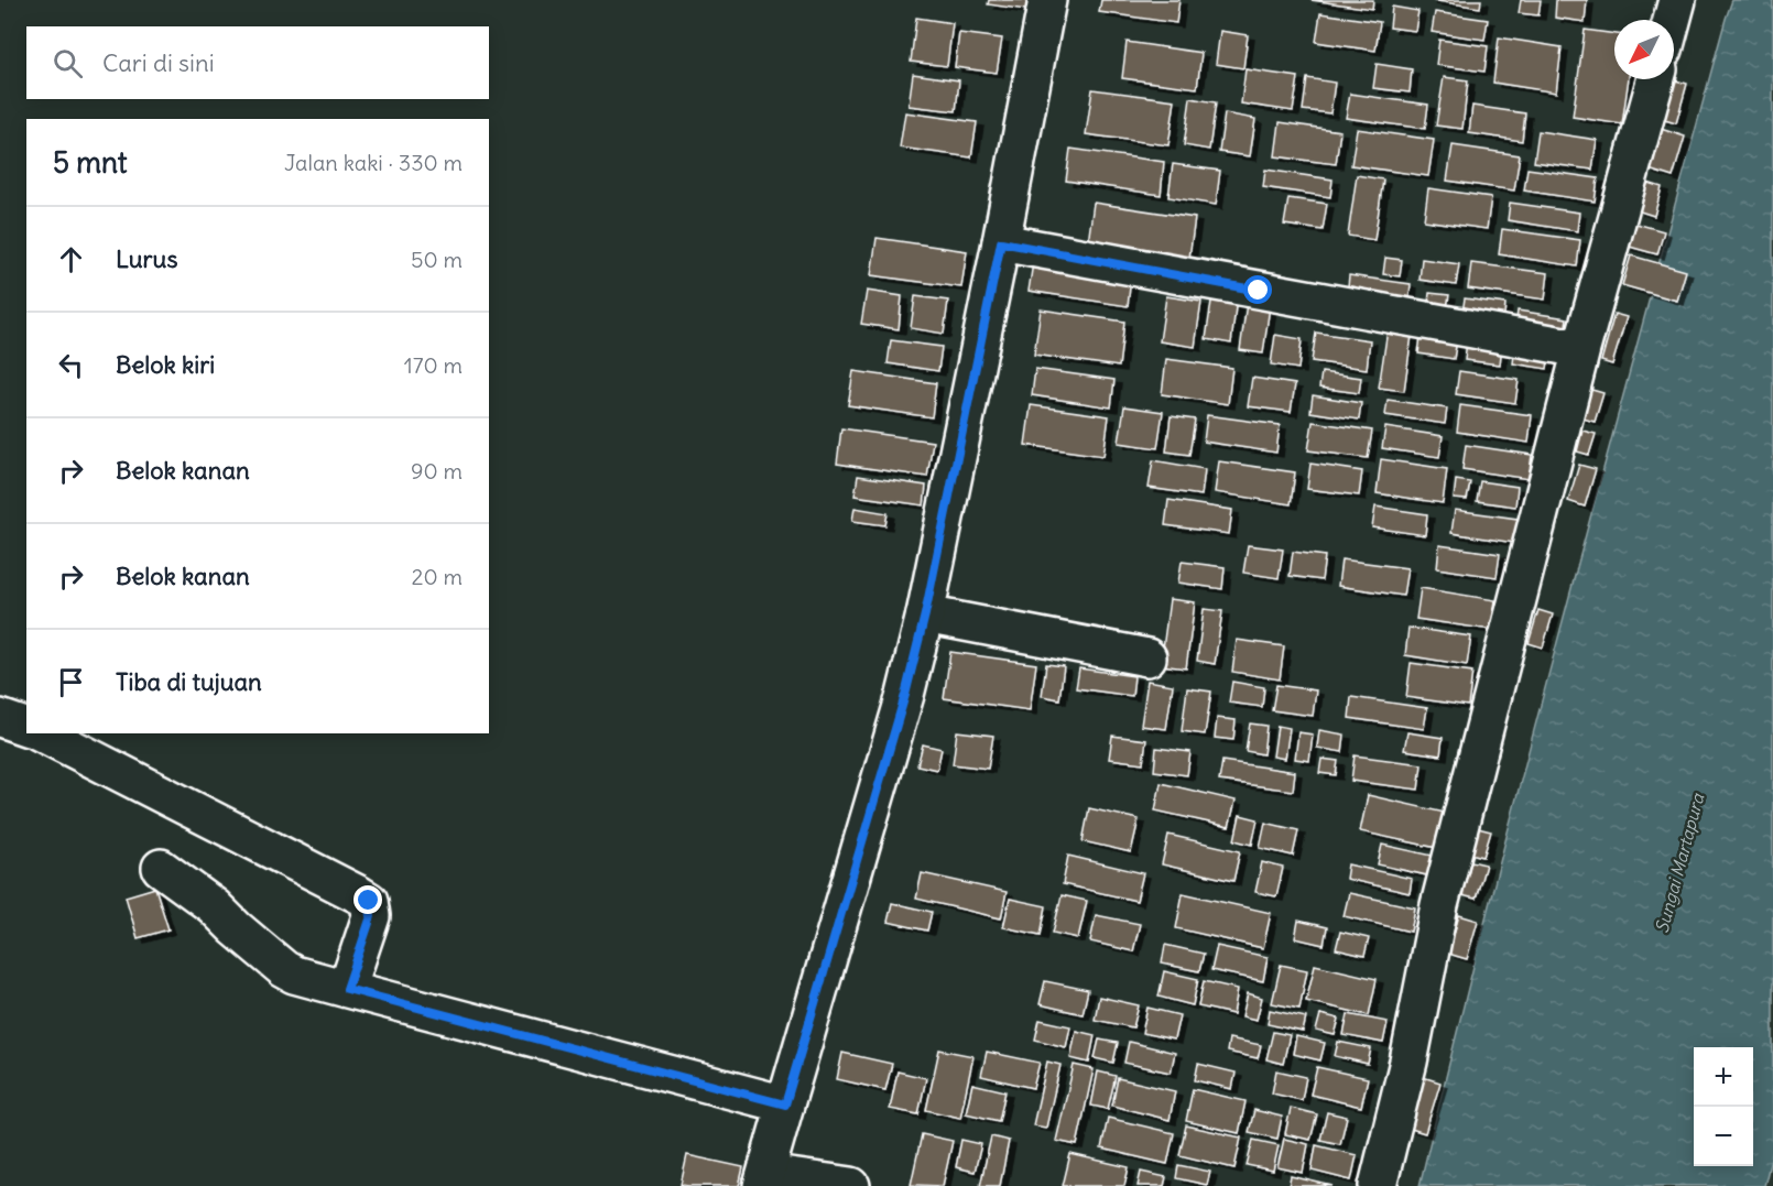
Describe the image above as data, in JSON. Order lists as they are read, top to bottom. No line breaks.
{"water":["Sungai Martapura"],"north":"bottom left","page":{"search":"Cari di sini","heading":["5 mnt","Jalan kaki · 330 m"],"list":[["Lurus","50 m"],["Belok kiri","170 m"],["Belok kanan","90 m"],["Belok kanan","20 m"],"Tiba di tujuan"],"map_buttons":["+","−"]}}
